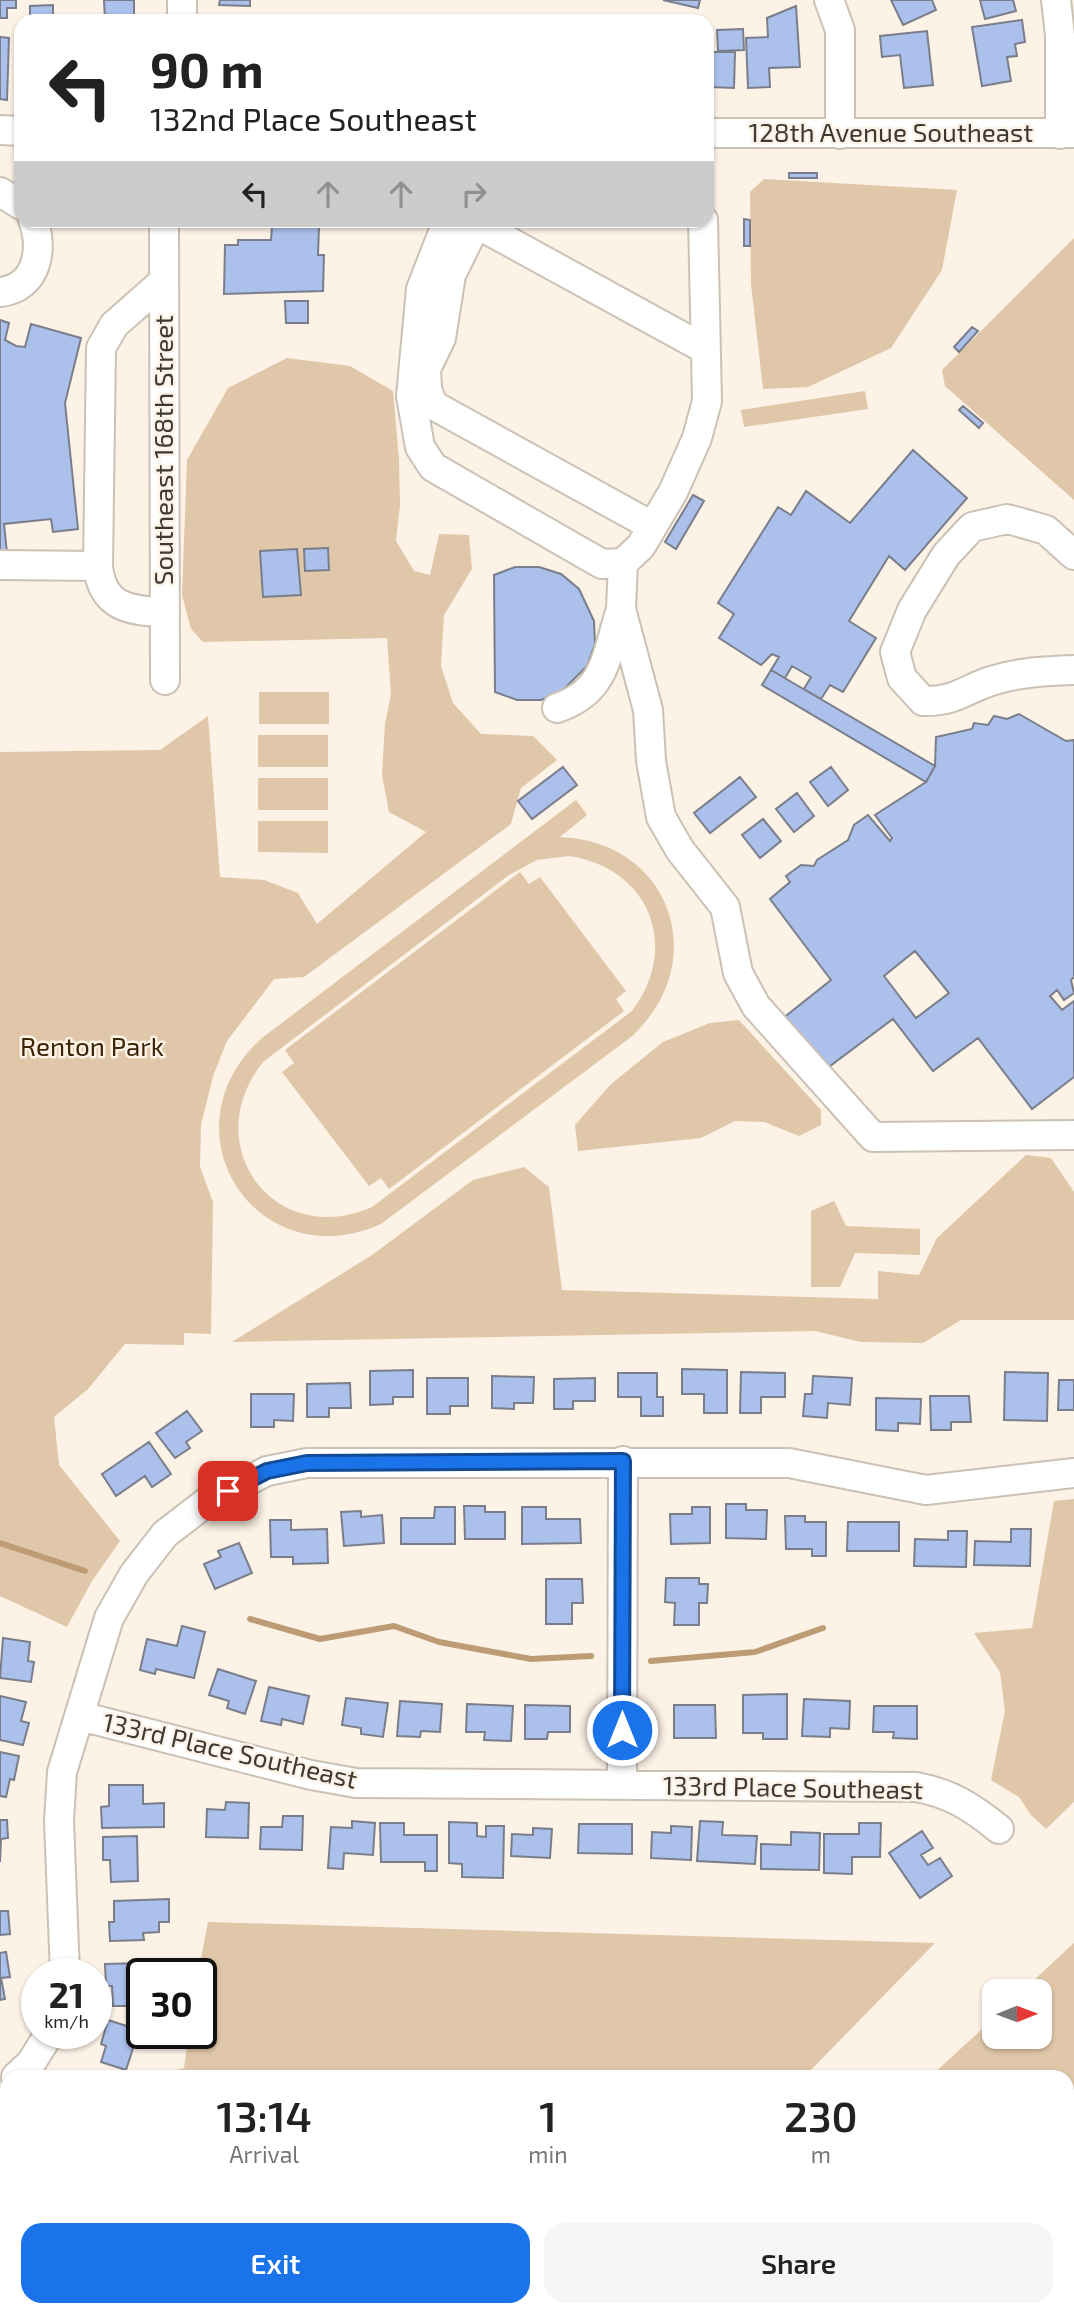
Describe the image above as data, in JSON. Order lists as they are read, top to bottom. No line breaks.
{"streets":{"street":["128th Avenue Southeast","Southeast 168th Street","133rd Place Southeast"]},"parks":["Renton Park"],"north":"right","page":{"turn":["90 m","132nd Place Southeast"],"speed":"21 km/h","limit":"30","eta":["13:14","Arrival","1","min","230","m"],"buttons":["Exit","Share"]}}
